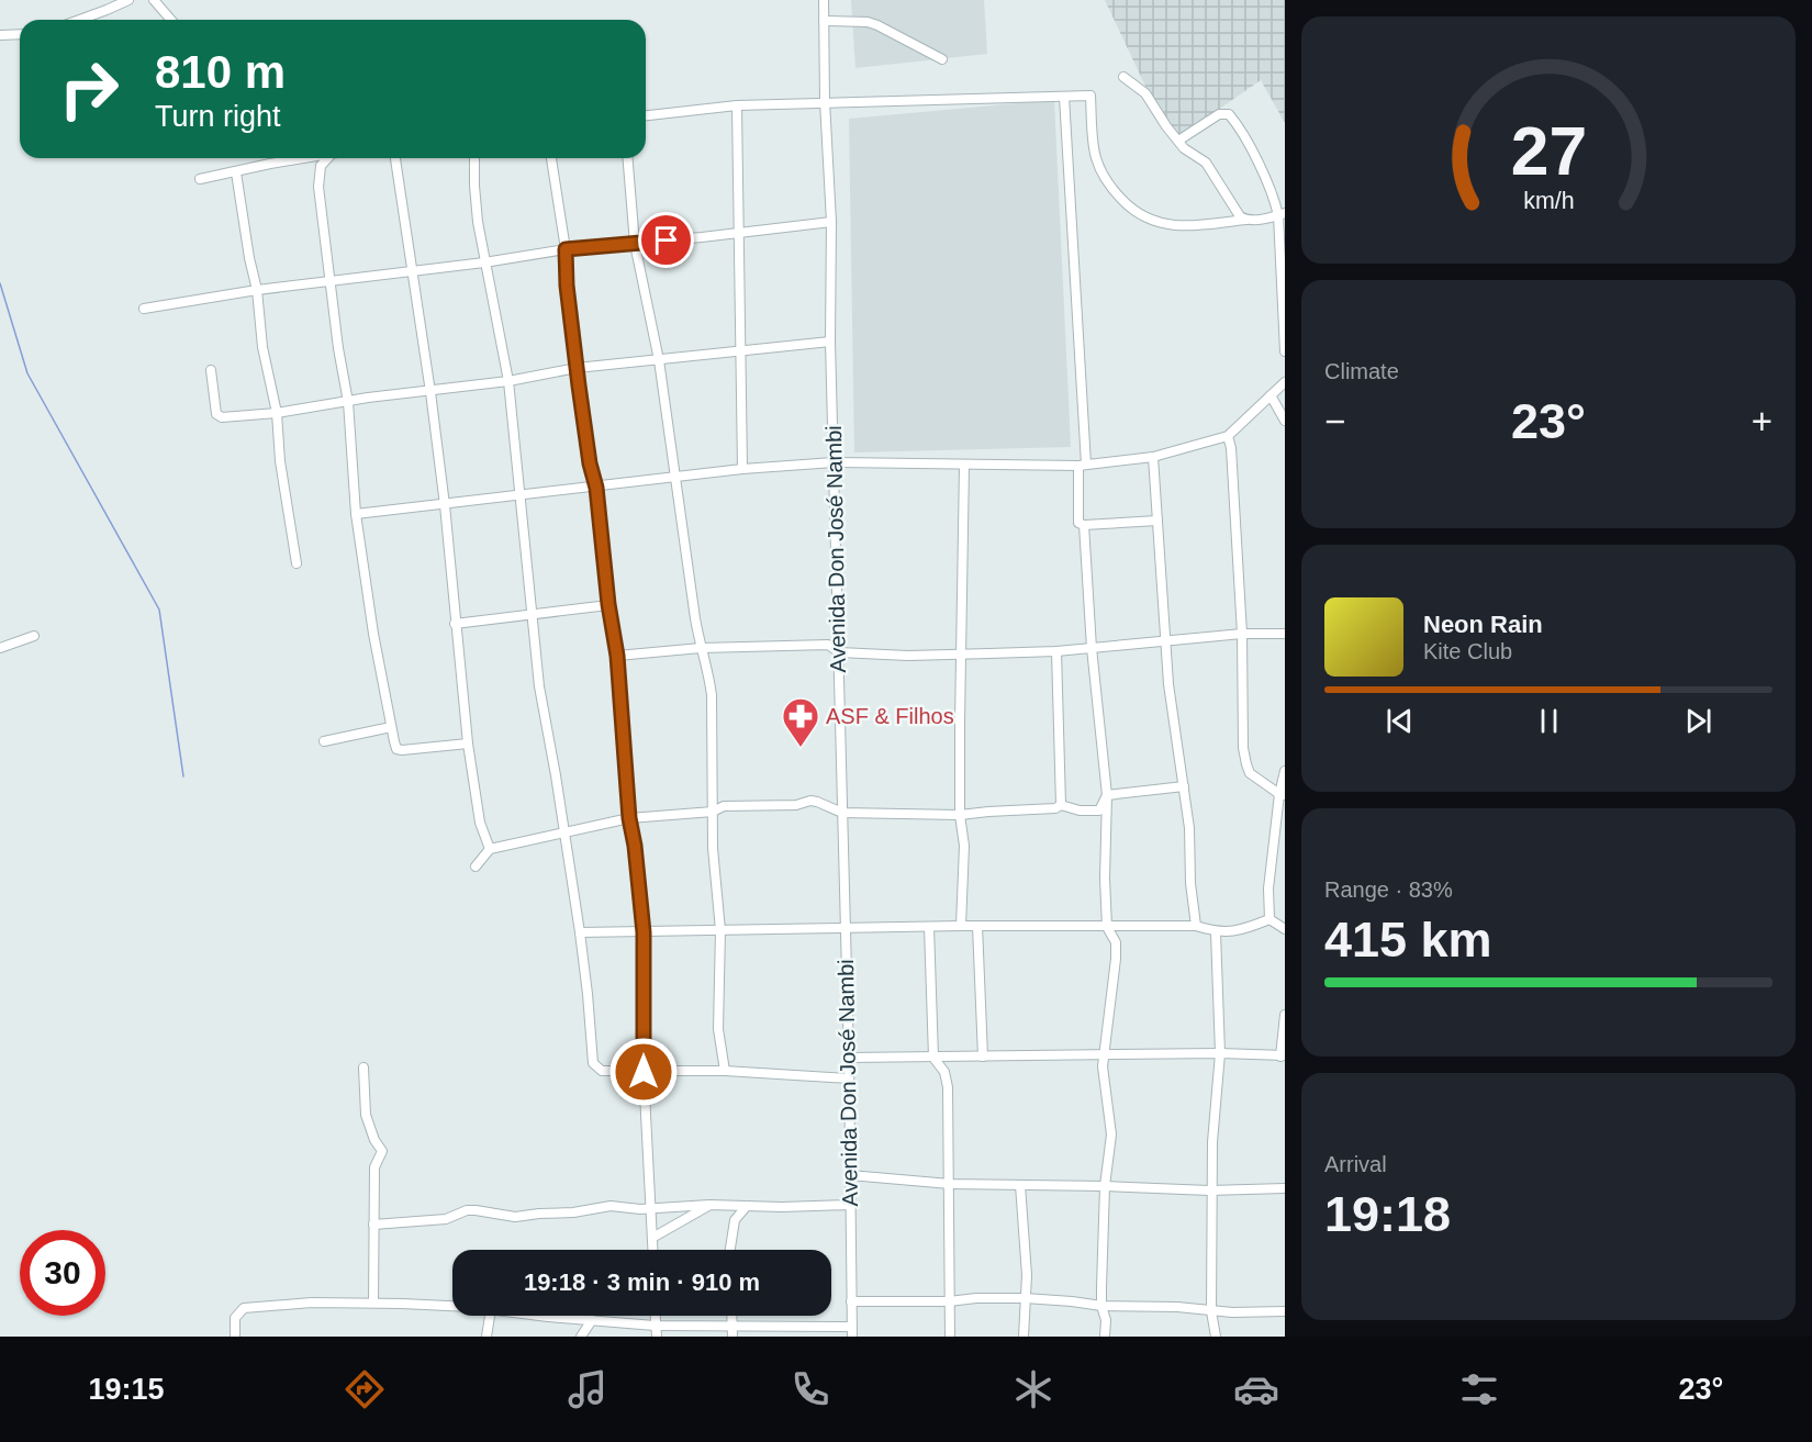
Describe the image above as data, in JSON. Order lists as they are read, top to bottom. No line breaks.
{"streets":{"street":["Avenida Don José Nambi"]},"places":{"pharmacy":["ASF & Filhos"]},"page":{"turn":["810 m","Turn right"],"tile":["Climate",["Range · 83%","415 km"],["Arrival","19:18"]],"heat":["−","23°","+"],"song":["Neon Rain","Kite Club"],"limit":"30","trip":"19:18 · 3 min · 910 m","tabs":["19:15","23°"],"gauge":["27","km/h"]}}
